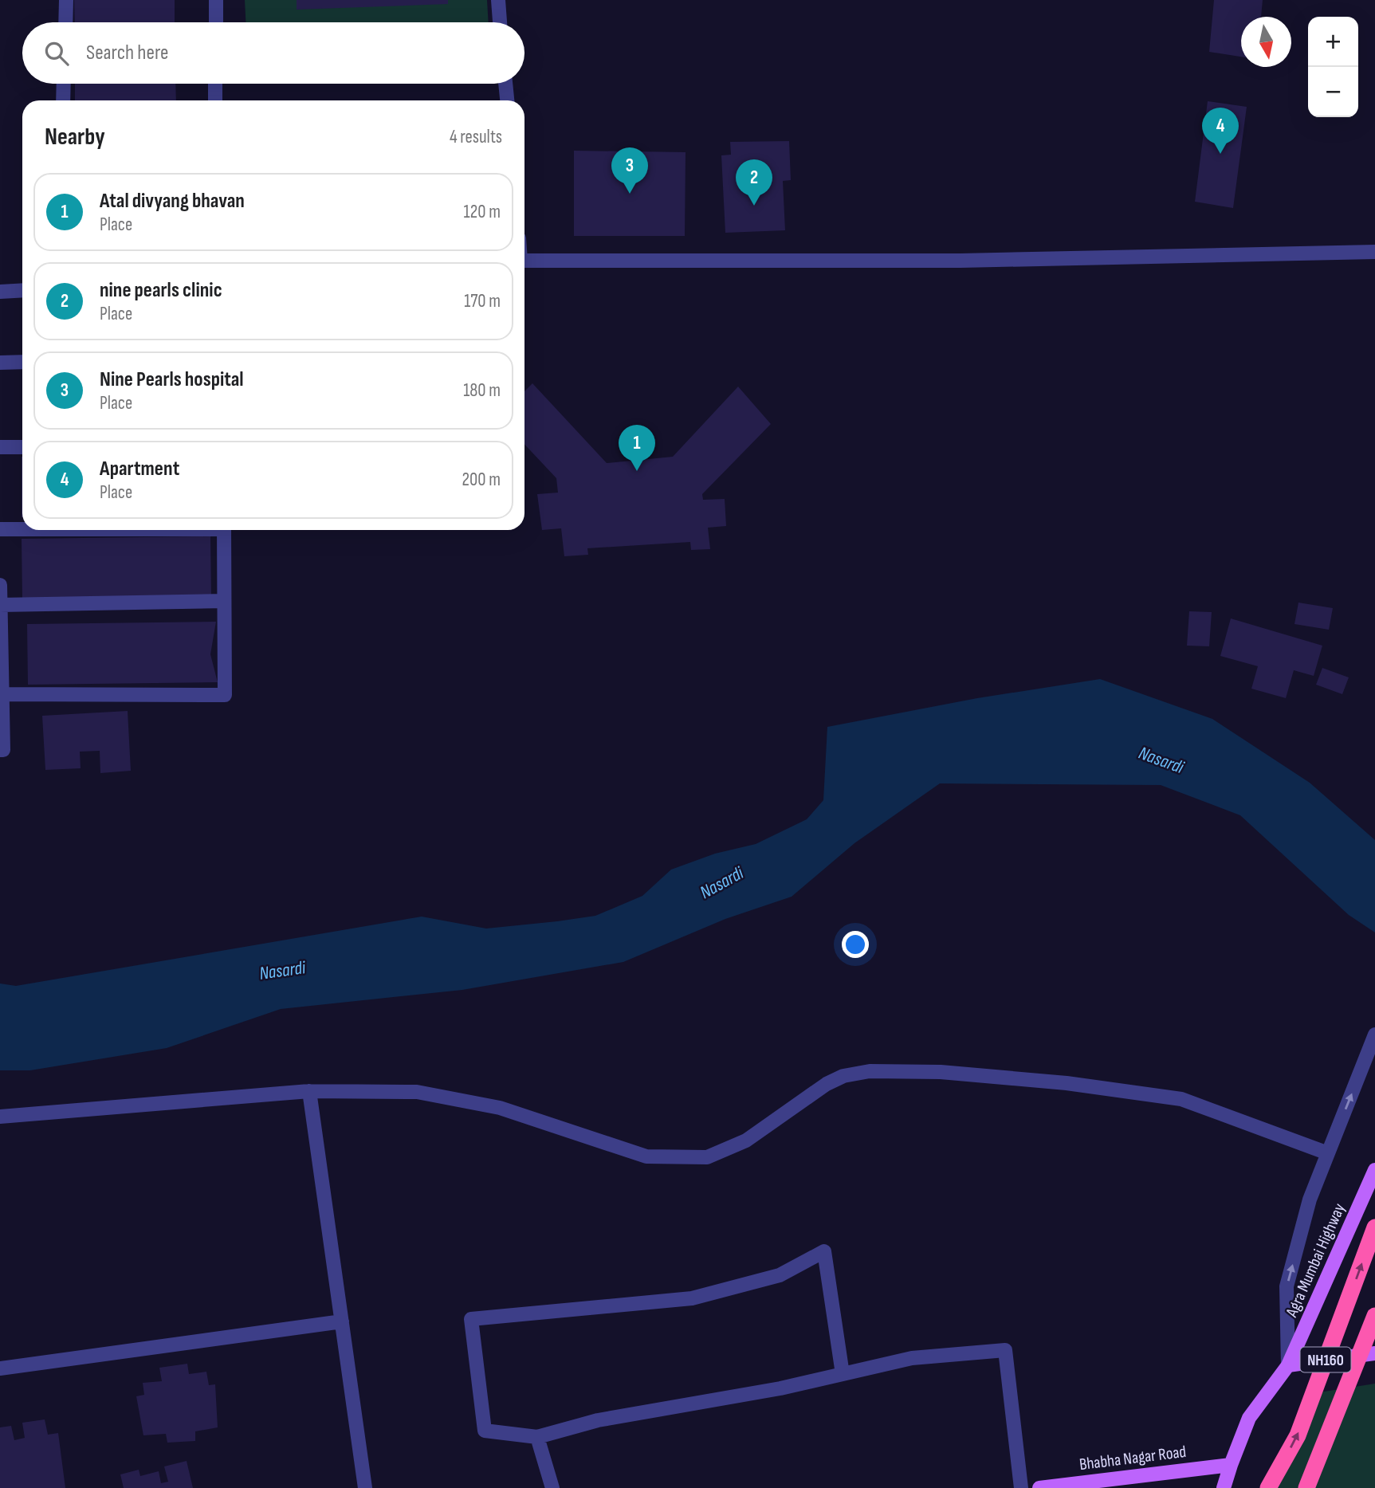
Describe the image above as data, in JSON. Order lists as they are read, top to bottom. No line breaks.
{"streets":{"highway":["NH160"],"main road":["Agra Mumbai Highway","Bhabha Nagar Road"]},"crossings":[["Agra Mumbai Highway","Bhabha Nagar Road"]],"water":["Nasardi"],"north":"bottom","page":{"map_buttons":["+","−"],"search":"Search here","heading":["Nearby","4 results"],"pins":["4","3","2","1"],"list":[{"mark":"1","name":"Atal divyang bhavan","note":"Place","value":"120 m"},{"mark":"2","name":"nine pearls clinic","note":"Place","value":"170 m"},{"mark":"3","name":"Nine Pearls hospital","note":"Place","value":"180 m"},{"mark":"4","name":"Apartment","note":"Place","value":"200 m"}]}}
